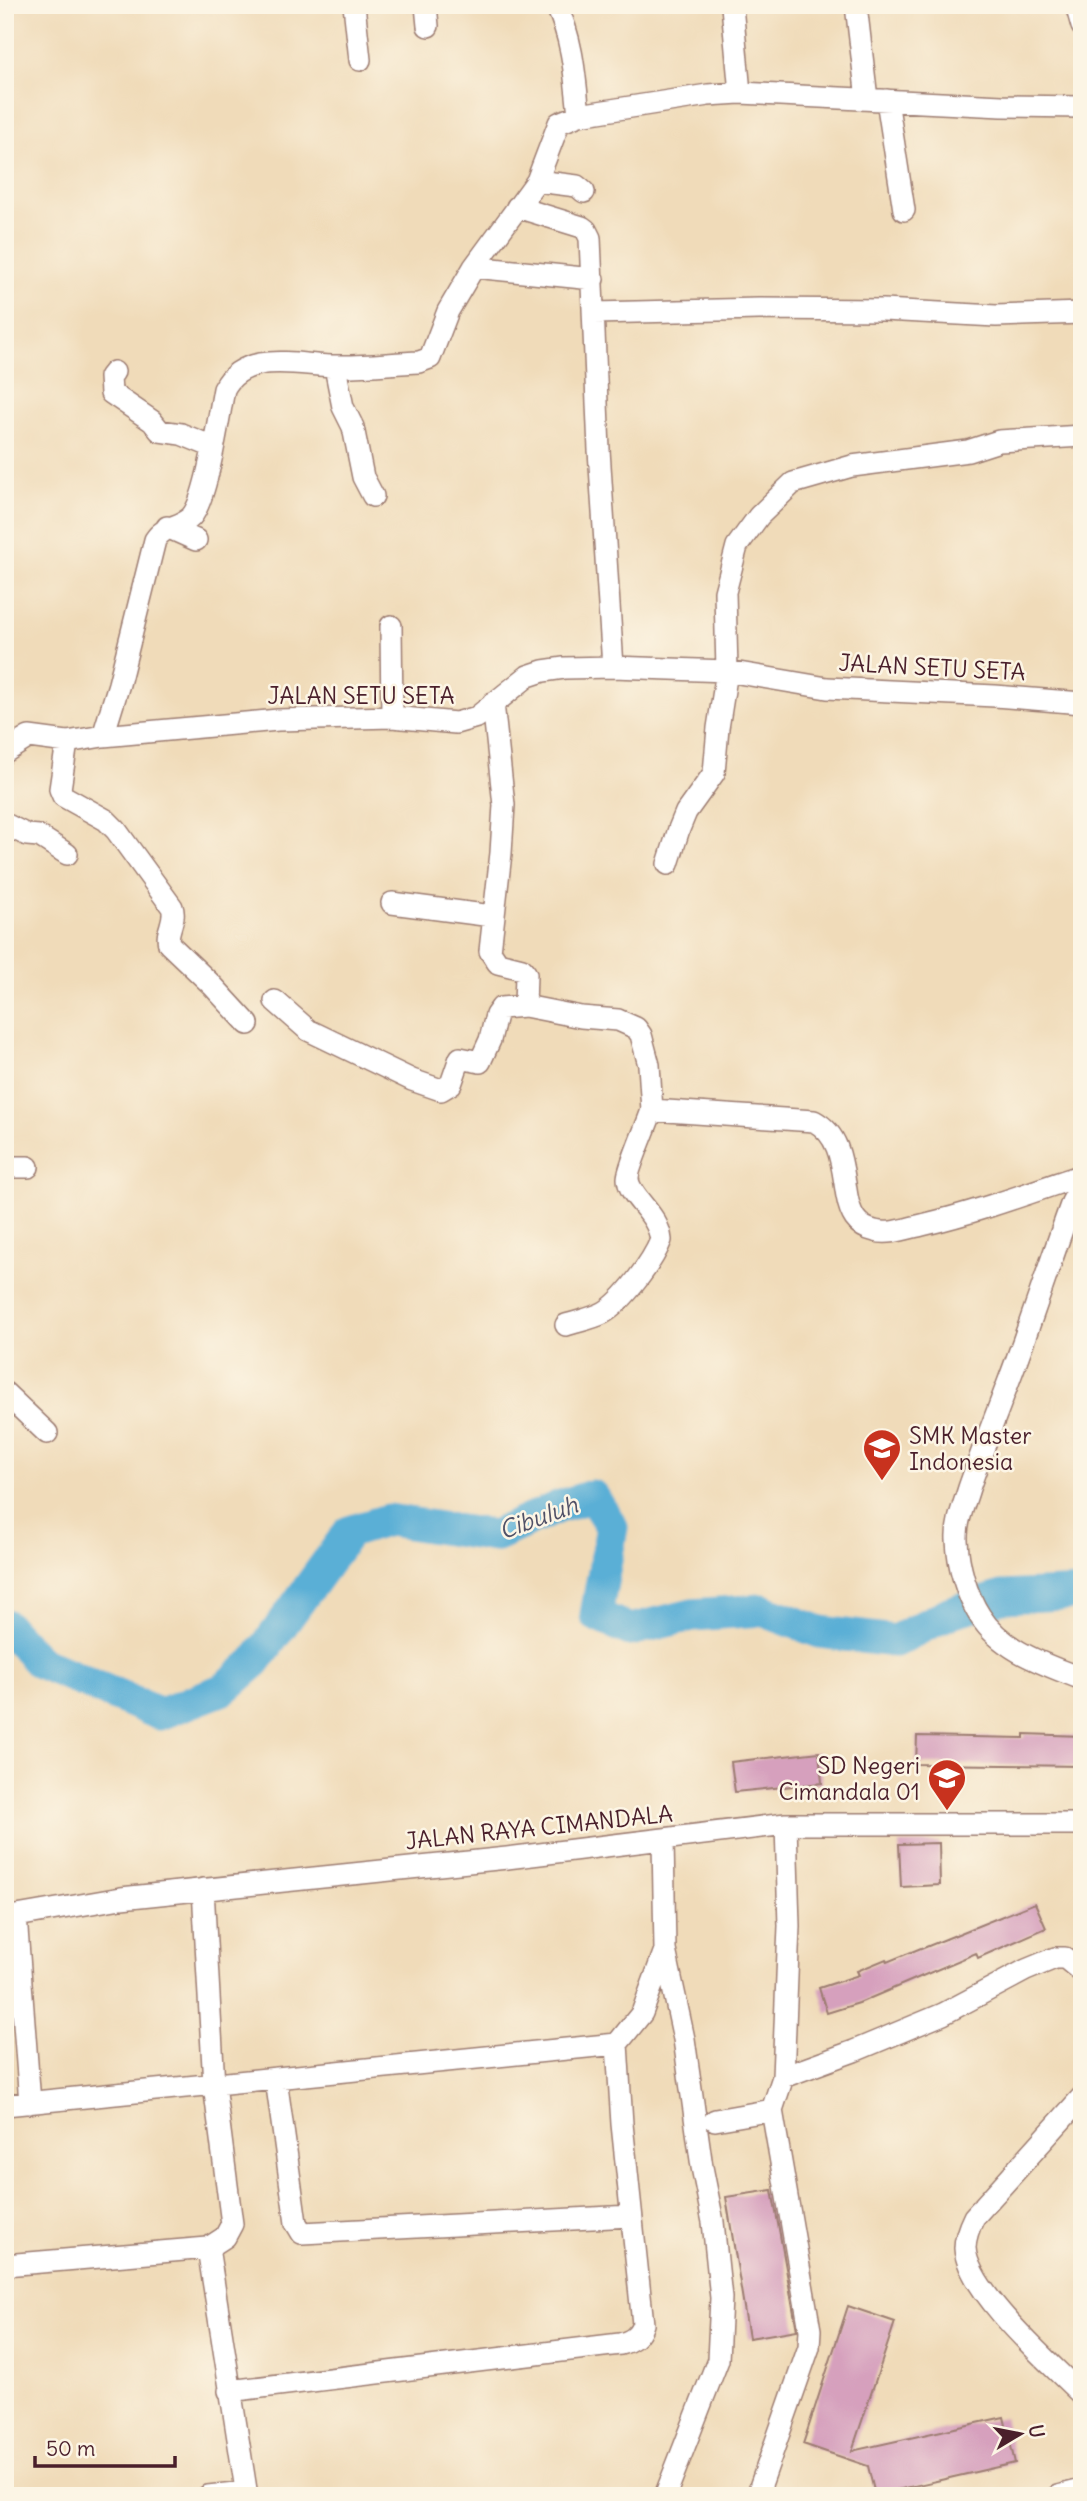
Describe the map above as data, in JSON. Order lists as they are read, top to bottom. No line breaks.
{"streets":{"street":["JALAN SETU SETA","JALAN RAYA CIMANDALA"]},"water":["Cibuluh"],"places":{"school or university":["SMK Master Indonesia","SD Negeri Cimandala 01"]},"scale_bar":"50 m","north":"right"}
